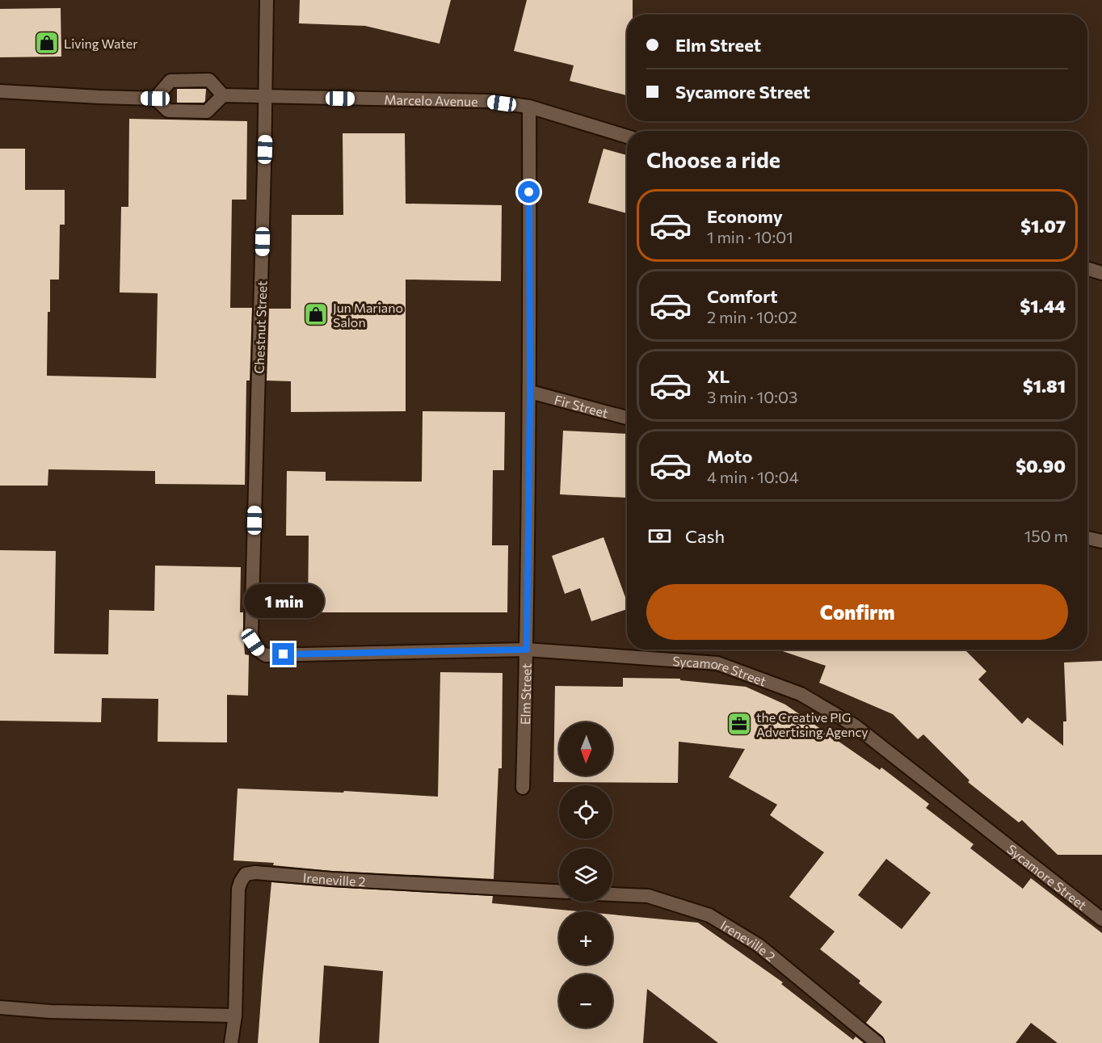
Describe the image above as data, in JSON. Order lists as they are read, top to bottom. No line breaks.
{"streets":{"street":["Marcelo Avenue","Chestnut Street","Fir Street","Sycamore Street","Elm Street","Ireneville 2"]},"crossings":[["Marcelo Avenue","Chestnut Street"],["Marcelo Avenue","Elm Street"],["Chestnut Street","Sycamore Street"],["Fir Street","Elm Street"],["Sycamore Street","Elm Street"]],"places":{"shop":["Living Water","Jun Mariano Salon"],"office":["the Creative PIG Advertising Agency"]},"north":"bottom","page":{"banner":["Elm Street","Sycamore Street"],"heading":"Choose a ride","list":[{"name":"Economy","note":"1 min · 10:01","value":"$1.07"},{"name":"Comfort","note":"2 min · 10:02","value":"$1.44"},{"name":"XL","note":"3 min · 10:03","value":"$1.81"},{"name":"Moto","note":"4 min · 10:04","value":"$0.90"}],"pay":["Cash","150 m"],"buttons":"Confirm","bubble":"1 min","map_buttons":["+","−"]}}
